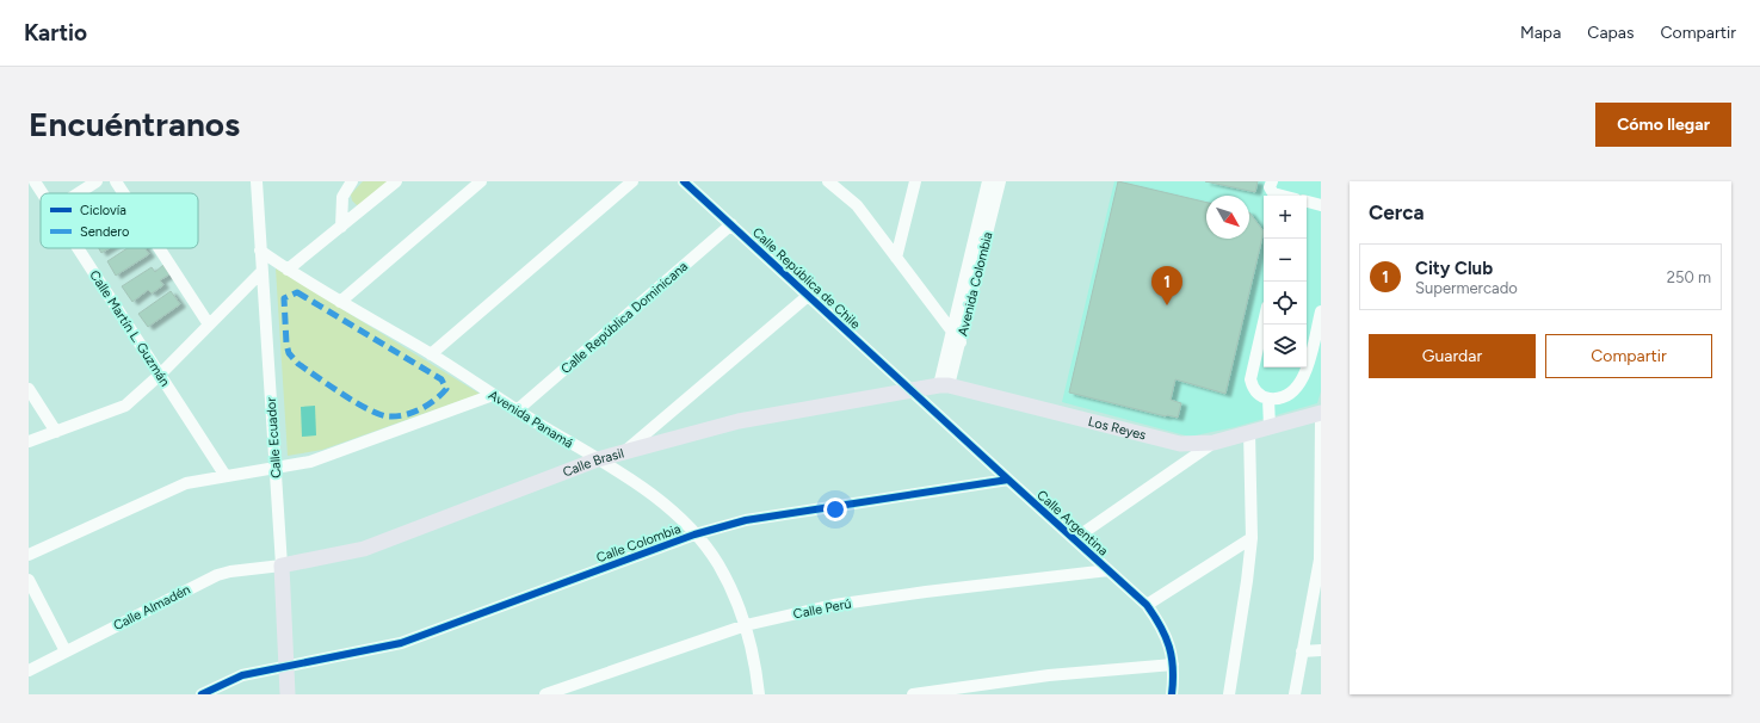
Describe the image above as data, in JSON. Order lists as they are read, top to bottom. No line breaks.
{"streets":{"main road":["Los Reyes","Calle Ecuador","Calle Brasil"],"street":["Calle República de Chile","Avenida Colombia","Calle República Dominicana","Calle Martín L. Guzmán","Avenida Panamá","Calle Argentina","Calle Colombia","Calle Almadén","Calle Perú"]},"crossings":[["Calle República de Chile","Calle República Dominicana"],["Calle República de Chile","Los Reyes"],["Calle República de Chile","Calle Brasil"],["Calle República de Chile","Calle Argentina"],["Avenida Colombia","Los Reyes"],["Calle República Dominicana","Avenida Panamá"],["Avenida Panamá","Calle Ecuador"],["Avenida Panamá","Calle Brasil"],["Avenida Panamá","Calle Colombia"],["Avenida Panamá","Calle Perú"],["Los Reyes","Calle Brasil"],["Los Reyes","Calle Argentina"],["Calle Ecuador","Calle Brasil"],["Calle Ecuador","Calle Colombia"],["Calle Ecuador","Calle Almadén"],["Calle Brasil","Calle Argentina"],["Calle Brasil","Calle Almadén"],["Calle Argentina","Calle Colombia"],["Calle Argentina","Calle Perú"]],"legend":["Ciclovía","Sendero"],"north":"bottom right","page":{"header":"Kartio","nav":["Mapa","Capas","Compartir"],"buttons":["Cómo llegar",["Guardar","Compartir"]],"title":"Encuéntranos","heading":"Cerca","map_buttons":["+","−"],"list":[{"mark":"1","name":"City Club","note":"Supermercado","value":"250 m"}],"pins":"1"}}
